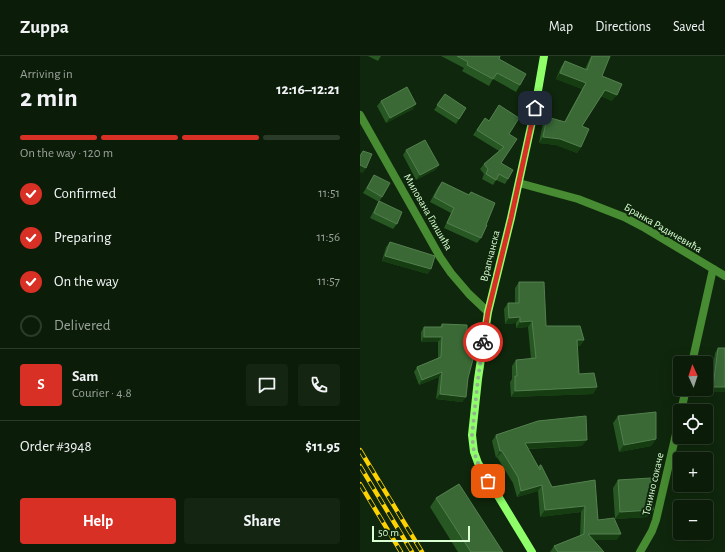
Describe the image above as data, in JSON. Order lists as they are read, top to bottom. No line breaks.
{"streets":{"main road":["Врапчанска"],"street":["Милована Глишића","Бранка Радичевића","Тонино сокаче"]},"crossings":[["Милована Глишића","Врапчанска"],["Бранка Радичевића","Врапчанска"]],"scale_bar":"50 m","north":"top","page":{"header":"Zuppa","nav":["Map","Directions","Saved"],"heading":["2 min","Arriving in","12:16–12:21"],"panel":["Sam","Courier · 4.8","Order #3948","$11.95"],"bar":"On the way · 120 m","list":[["Confirmed","11:51"],["Preparing","11:56"],["On the way","11:57"],"Delivered"],"map_buttons":["+","−"],"round":"S","buttons":["Help","Share"],"scale":"50 m"}}
